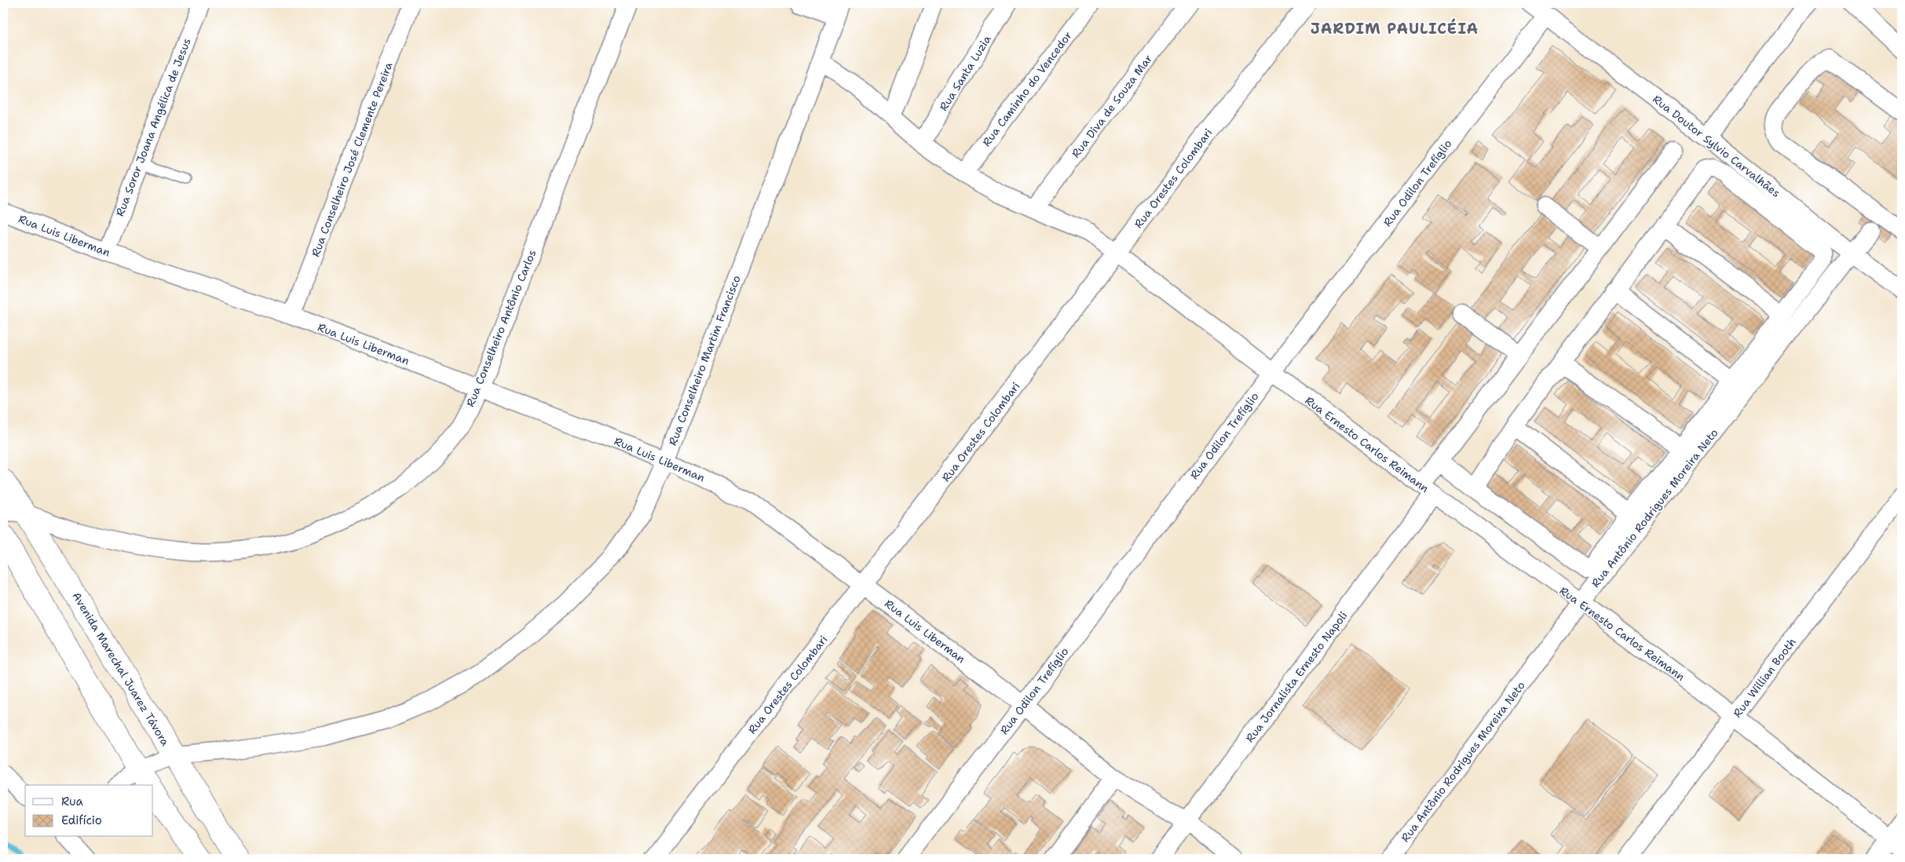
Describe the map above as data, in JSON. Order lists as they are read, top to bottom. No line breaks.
{"streets":{"street":["Rua Santa Luzia","Rua Caminho do Vencedor","Rua Diva de Souza Mar","Rua Soror Joana Angélica de Jesus","Rua Doutor Sylvio Carvalhães","Rua Conselheiro José Clemente Pereira","Rua Orestes Colombari","Rua Odilon Trefíglio","Rua Luis Liberman","Rua Conselheiro Antônio Carlos","Rua Conselheiro Martim Francisco","Rua Ernesto Carlos Reimann","Rua Antônio Rodrigues Moreira Neto","Avenida Marechal Juarez Távora","Rua Jornalista Ernesto Napoli","Rua Willian Booth"]},"crossings":[["Rua Santa Luzia","Rua Ernesto Carlos Reimann"],["Rua Caminho do Vencedor","Rua Ernesto Carlos Reimann"],["Rua Diva de Souza Mar","Rua Ernesto Carlos Reimann"],["Rua Soror Joana Angélica de Jesus","Rua Luis Liberman"],["Rua Doutor Sylvio Carvalhães","Rua Odilon Trefíglio"],["Rua Doutor Sylvio Carvalhães","Rua Antônio Rodrigues Moreira Neto"],["Rua Conselheiro José Clemente Pereira","Rua Luis Liberman"],["Rua Orestes Colombari","Rua Luis Liberman"],["Rua Orestes Colombari","Rua Ernesto Carlos Reimann"],["Rua Odilon Trefíglio","Rua Luis Liberman"],["Rua Odilon Trefíglio","Rua Ernesto Carlos Reimann"],["Rua Luis Liberman","Rua Conselheiro Antônio Carlos"],["Rua Luis Liberman","Rua Conselheiro Martim Francisco"],["Rua Luis Liberman","Rua Jornalista Ernesto Napoli"],["Rua Conselheiro Antônio Carlos","Avenida Marechal Juarez Távora"],["Rua Conselheiro Martim Francisco","Rua Ernesto Carlos Reimann"],["Rua Conselheiro Martim Francisco","Avenida Marechal Juarez Távora"],["Rua Ernesto Carlos Reimann","Rua Antônio Rodrigues Moreira Neto"],["Rua Ernesto Carlos Reimann","Rua Jornalista Ernesto Napoli"],["Rua Ernesto Carlos Reimann","Rua Willian Booth"]],"districts":["JARDIM PAULICÉIA"],"legend":["Rua","Edifício"]}
